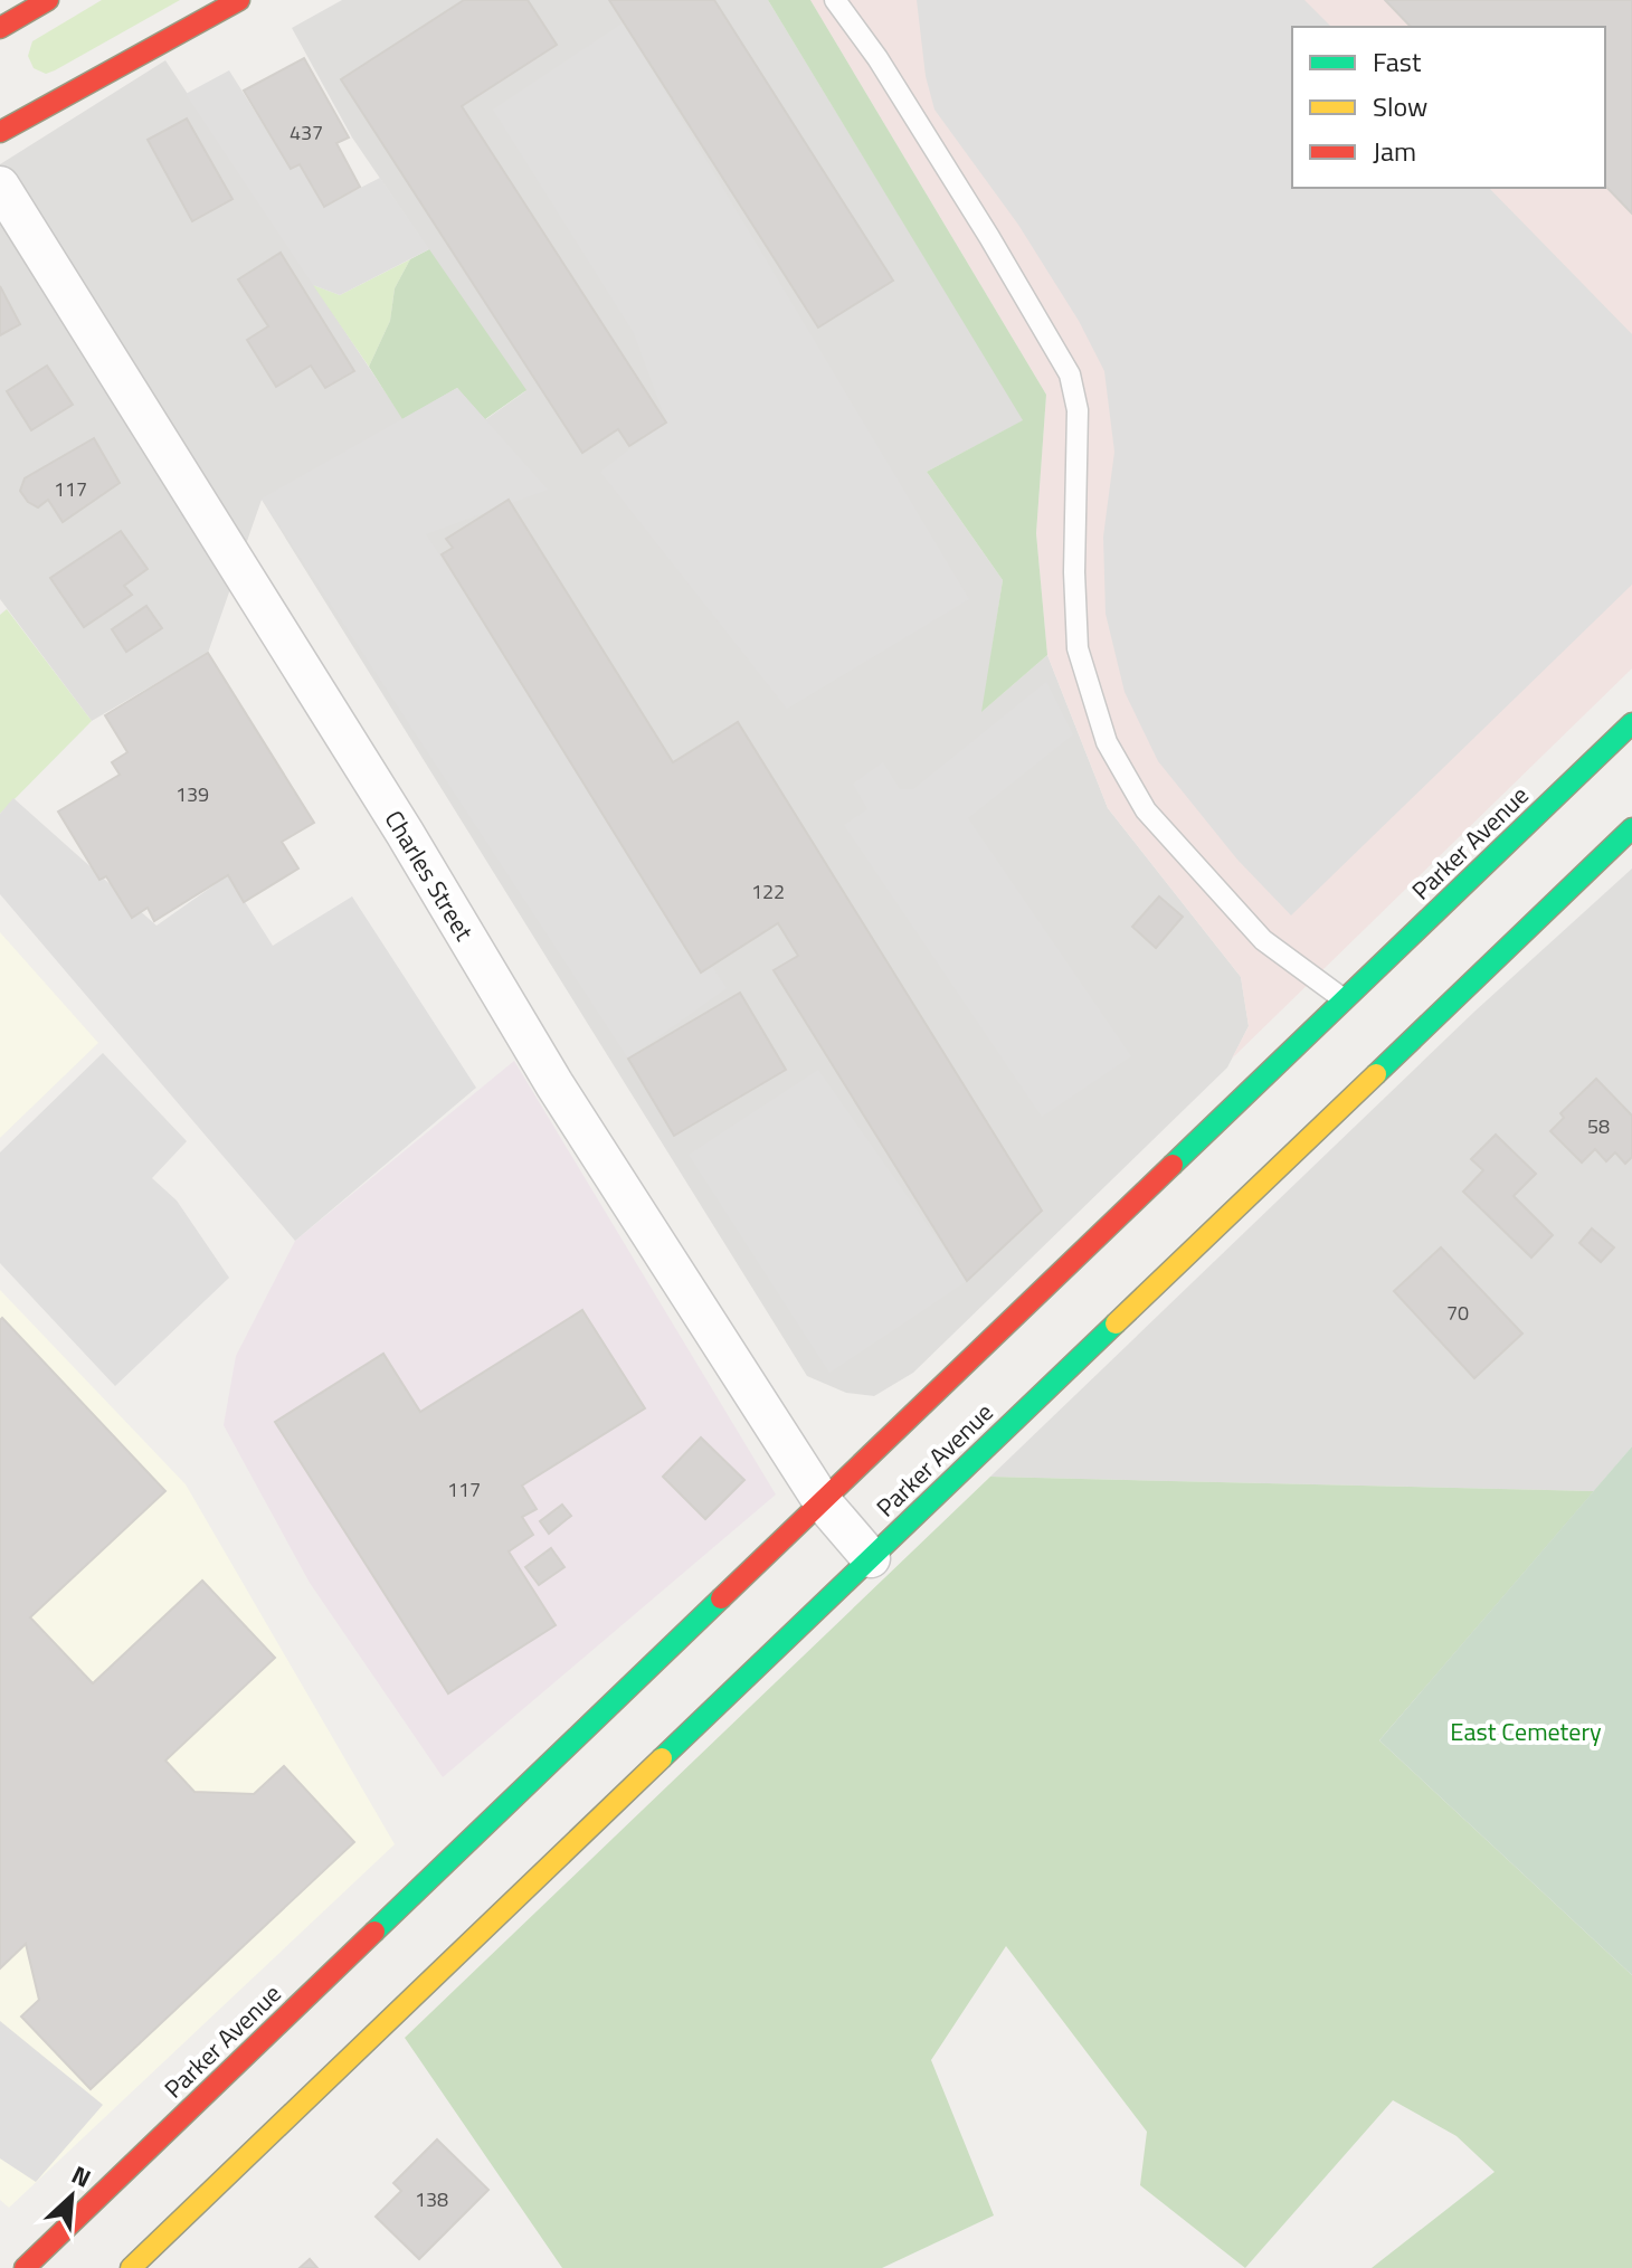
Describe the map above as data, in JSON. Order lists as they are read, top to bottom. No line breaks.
{"streets":{"street":["Parker Avenue","Charles Street"]},"crossings":[["Parker Avenue","Charles Street"]],"parks":["East Cemetery"],"house_numbers":["437","117","139","122","58","70","117","138"],"legend":["Fast","Slow","Jam"],"north":"top right"}
